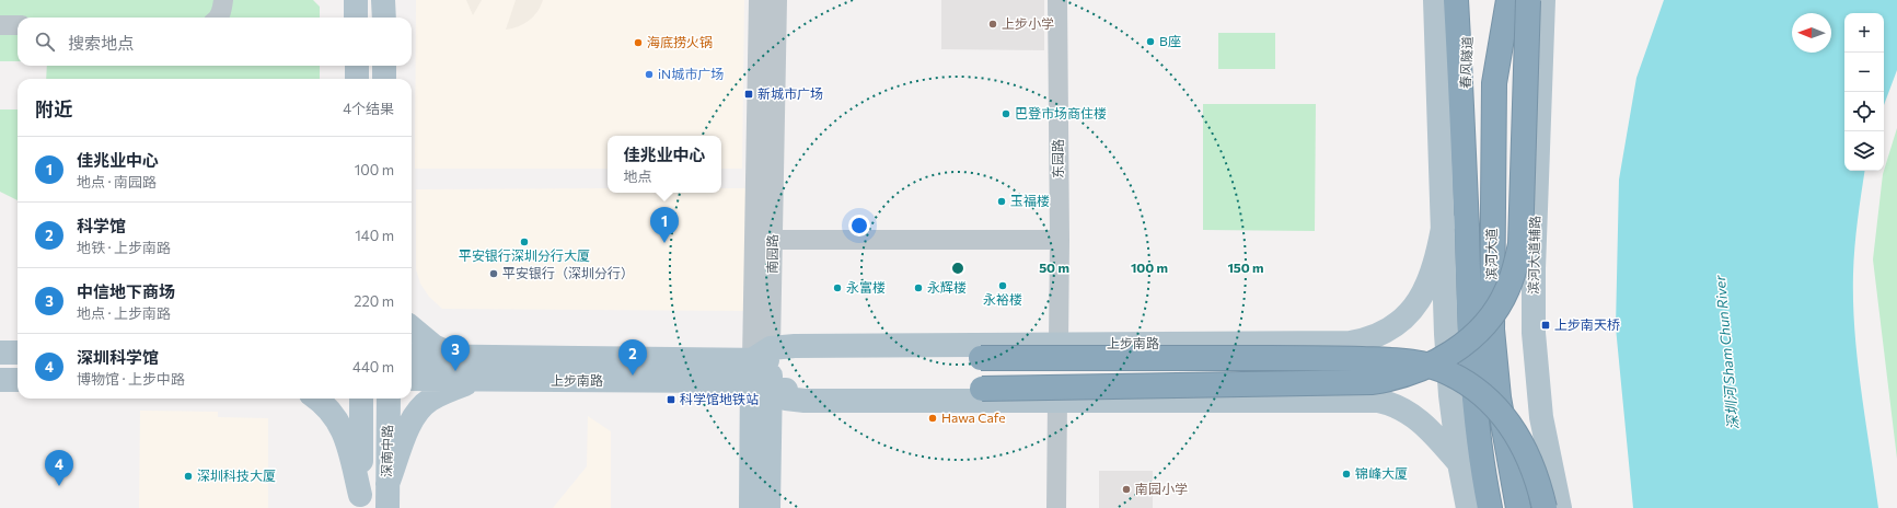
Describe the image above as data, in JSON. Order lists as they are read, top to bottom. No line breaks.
{"streets":{"highway":["春风隧道","滨河大道"],"main road":["南园路","滨河大道辅路","上步南路","深南中路"],"street":["东园路"]},"crossings":[["春风隧道","滨河大道"],["东园路","上步南路"],["南园路","上步南路"]],"water":["深圳河 Sham Chun River"],"places":{"other":["上步小学","B座","海底捞火锅","iN城市广场","巴登市场商住楼","玉福楼","平安银行深圳分行大厦","平安银行（深圳分行）","永裕楼","永富楼","永辉楼","Hawa Cafe","锦峰大厦","深圳科技大厦","南园小学"],"transit":["新城市广场","上步南天桥","科学馆地铁站"]},"north":"left","page":{"map_buttons":["+","−"],"search":"搜索地点","heading":["附近","4个结果"],"popup":["佳兆业中心","地点"],"list":[{"mark":"1","name":"佳兆业中心","note":"地点 · 南园路","value":"100 m"},{"mark":"2","name":"科学馆","note":"地铁 · 上步南路","value":"140 m"},{"mark":"3","name":"中信地下商场","note":"地点 · 上步南路","value":"220 m"},{"mark":"4","name":"深圳科学馆","note":"博物馆 · 上步中路","value":"440 m"}],"pins":["1","3","2","4"]},"rings":["50 m","100 m","150 m"]}
